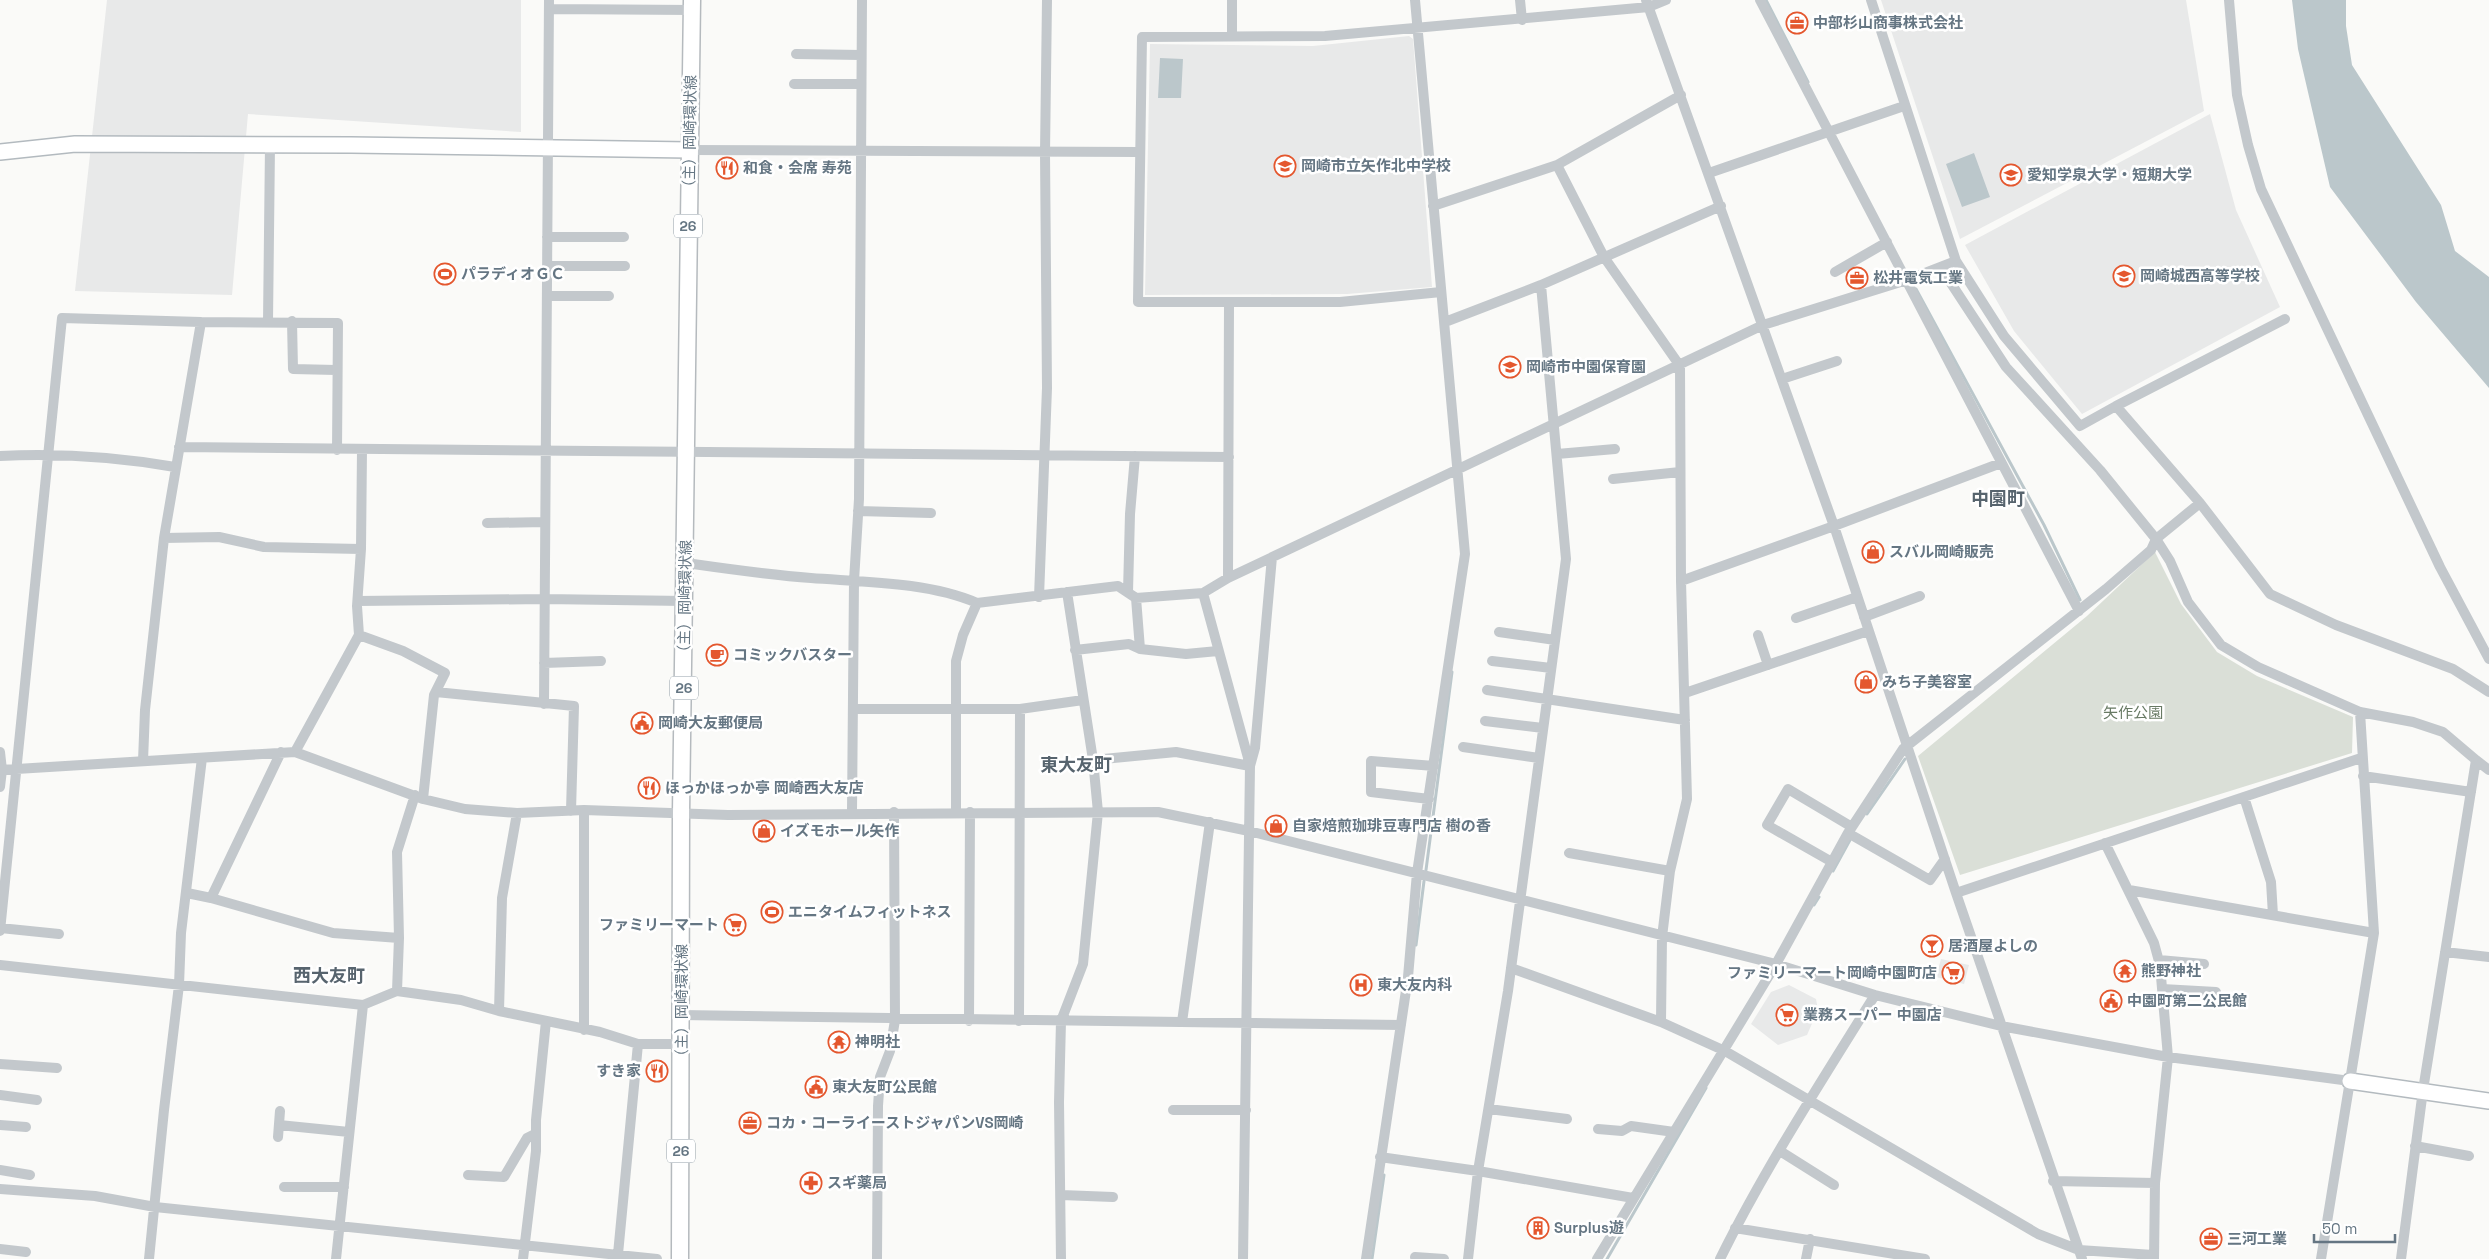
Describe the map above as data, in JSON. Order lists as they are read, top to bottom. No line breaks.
{"streets":{"main road":["（主）岡崎環状線","26"]},"districts":["中園町","東大友町","西大友町"],"parks":["矢作公園"],"places":{"office":["中部杉山商事株式会社","松井電気工業","コカ・コーライーストジャパンVS岡崎","三河工業"],"school or university":["岡崎市立矢作北中学校","愛知学泉大学・短期大学","岡崎城西高等学校","岡崎市中園保育園"],"restaurant":["和食・会席 寿苑","ほっかほっか亭 岡崎西大友店","すき家"],"sports":["パラディオＧＣ","エニタイムフィットネス"],"shop":["スバル岡崎販売","みち子美容室","自家焙煎珈琲豆専門店 樹の香","イズモホール矢作"],"cafe":["コミックバスター"],"public building":["岡崎大友郵便局","中園町第二公民館","東大友町公民館"],"supermarket":["ファミリーマート","ファミリーマート岡崎中園町店","業務スーパー 中園店"],"bar":["居酒屋よしの"],"temple":["熊野神社","神明社"],"hospital":["東大友内科"],"pharmacy":["スギ薬局"],"building":["Surplus遊"]},"scale_bar":"50 m"}
